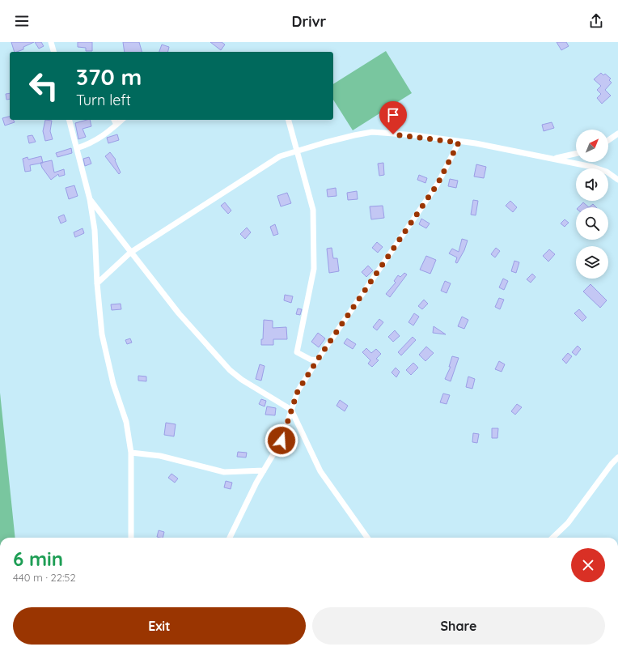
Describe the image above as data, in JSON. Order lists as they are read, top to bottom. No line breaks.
{"north":"top right","page":{"header":"Drivr","turn":["370 m","Turn left"],"heading":["6 min","440 m · 22:52"],"buttons":["Exit","Share"]}}
